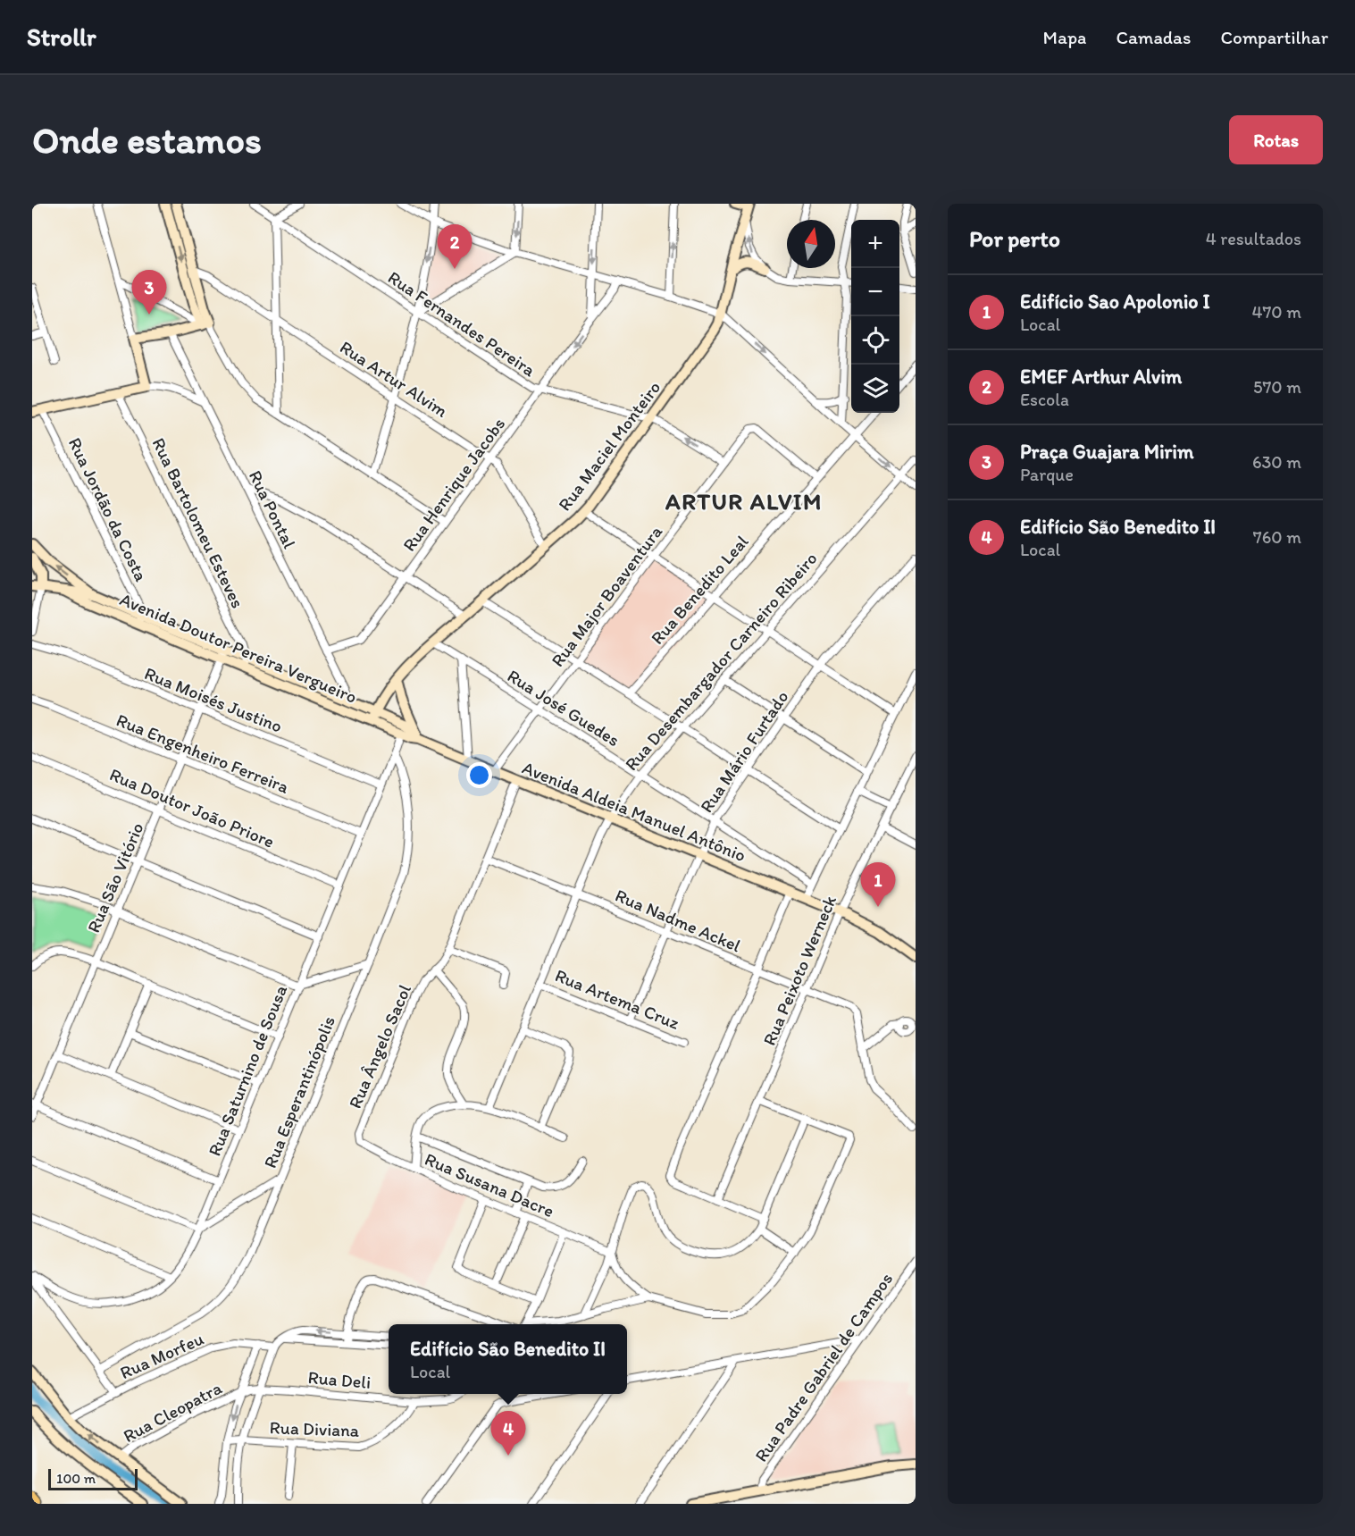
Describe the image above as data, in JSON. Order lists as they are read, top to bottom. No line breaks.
{"streets":{"street":["Rua Fernandes Pereira","Rua Artur Alvim","Rua Maciel Monteiro","Rua Henrique Jacobs","Rua Jordão da Costa","Rua Pontal","Rua Bartolomeu Esteves","Rua Benedito Leal","Rua Major Boaventura","Avenida Doutor Pereira Vergueiro","Rua Desembargador Carneiro Ribeiro","Rua Moisés Justino","Rua José Guedes","Rua Mário Furtado","Rua Engenheiro Ferreira","Rua Doutor João Priore","Avenida Aldeia Manuel Antônio","Rua São Vitório","Rua Nadme Ackel","Rua Peixoto Werneck","Rua Artema Cruz","Rua Ângelo Sacol","Rua Saturnino de Sousa","Rua Esperantinópolis","Rua Susana Dacre","Rua Morfeu","Rua Padre Gabriel de Campos","Rua Deli","Rua Cleopatra","Rua Diviana"]},"crossings":[["Rua Fernandes Pereira","Rua Maciel Monteiro"],["Rua Fernandes Pereira","Rua Henrique Jacobs"],["Rua Fernandes Pereira","Rua Major Boaventura"],["Rua Artur Alvim","Rua Maciel Monteiro"],["Rua Artur Alvim","Rua Henrique Jacobs"],["Rua Maciel Monteiro","Avenida Doutor Pereira Vergueiro"],["Rua Maciel Monteiro","Rua José Guedes"],["Rua Henrique Jacobs","Rua Pontal"],["Rua Jordão da Costa","Avenida Doutor Pereira Vergueiro"],["Rua Pontal","Avenida Doutor Pereira Vergueiro"],["Rua Bartolomeu Esteves","Avenida Doutor Pereira Vergueiro"],["Rua Benedito Leal","Rua Major Boaventura"],["Rua Major Boaventura","Rua José Guedes"],["Rua Major Boaventura","Avenida Aldeia Manuel Antônio"],["Avenida Doutor Pereira Vergueiro","Avenida Aldeia Manuel Antônio"],["Avenida Doutor Pereira Vergueiro","Rua São Vitório"],["Avenida Doutor Pereira Vergueiro","Rua Saturnino de Sousa"],["Rua Desembargador Carneiro Ribeiro","Rua José Guedes"],["Rua Desembargador Carneiro Ribeiro","Avenida Aldeia Manuel Antônio"],["Rua Desembargador Carneiro Ribeiro","Rua Nadme Ackel"],["Rua Desembargador Carneiro Ribeiro","Rua Artema Cruz"],["Rua Moisés Justino","Rua São Vitório"],["Rua Moisés Justino","Rua Saturnino de Sousa"],["Rua José Guedes","Rua Mário Furtado"],["Rua Mário Furtado","Avenida Aldeia Manuel Antônio"],["Rua Mário Furtado","Rua Nadme Ackel"],["Rua Mário Furtado","Rua Artema Cruz"],["Rua Engenheiro Ferreira","Rua São Vitório"],["Rua Engenheiro Ferreira","Rua Saturnino de Sousa"],["Rua Doutor João Priore","Rua São Vitório"],["Rua Doutor João Priore","Rua Saturnino de Sousa"],["Avenida Aldeia Manuel Antônio","Rua Peixoto Werneck"],["Avenida Aldeia Manuel Antônio","Rua Ângelo Sacol"],["Avenida Aldeia Manuel Antônio","Rua Saturnino de Sousa"],["Rua Nadme Ackel","Rua Peixoto Werneck"],["Rua Nadme Ackel","Rua Ângelo Sacol"],["Rua Ângelo Sacol","Rua Susana Dacre"],["Rua Saturnino de Sousa","Rua Esperantinópolis"],["Rua Deli","Rua Cleopatra"],["Rua Deli","Rua Diviana"]],"districts":["ARTUR ALVIM"],"scale_bar":"100 m","north":"top","page":{"header":"Strollr","nav":["Mapa","Camadas","Compartilhar"],"buttons":"Rotas","title":"Onde estamos","heading":["Por perto","4 resultados"],"map_buttons":["+","−"],"pins":["2","3","1","4"],"list":[{"mark":"1","name":"Edifício Sao Apolonio I","note":"Local","value":"470 m"},{"mark":"2","name":"EMEF Arthur Alvim","note":"Escola","value":"570 m"},{"mark":"3","name":"Praça Guajara Mirim","note":"Parque","value":"630 m"},{"mark":"4","name":"Edifício São Benedito II","note":"Local","value":"760 m"}],"popup":["Edifício São Benedito II","Local"],"scale":"100 m"}}
